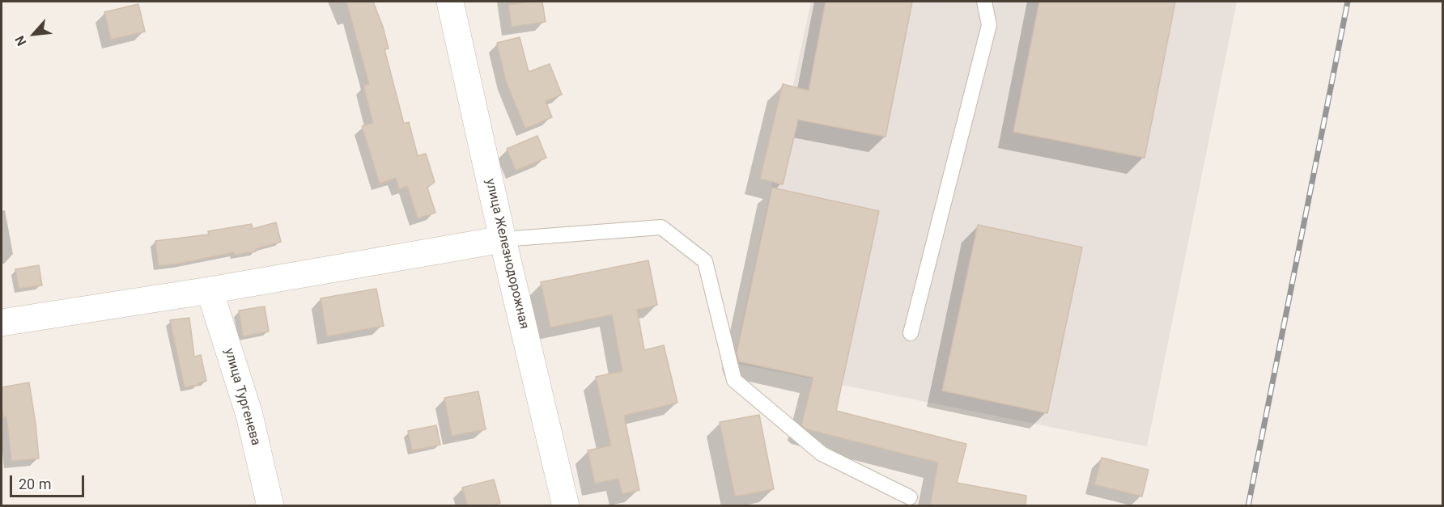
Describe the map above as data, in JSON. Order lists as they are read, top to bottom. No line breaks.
{"streets":{"street":["улица Железнодорожная","улица Тургенева"]},"scale_bar":"20 m","north":"bottom left"}
